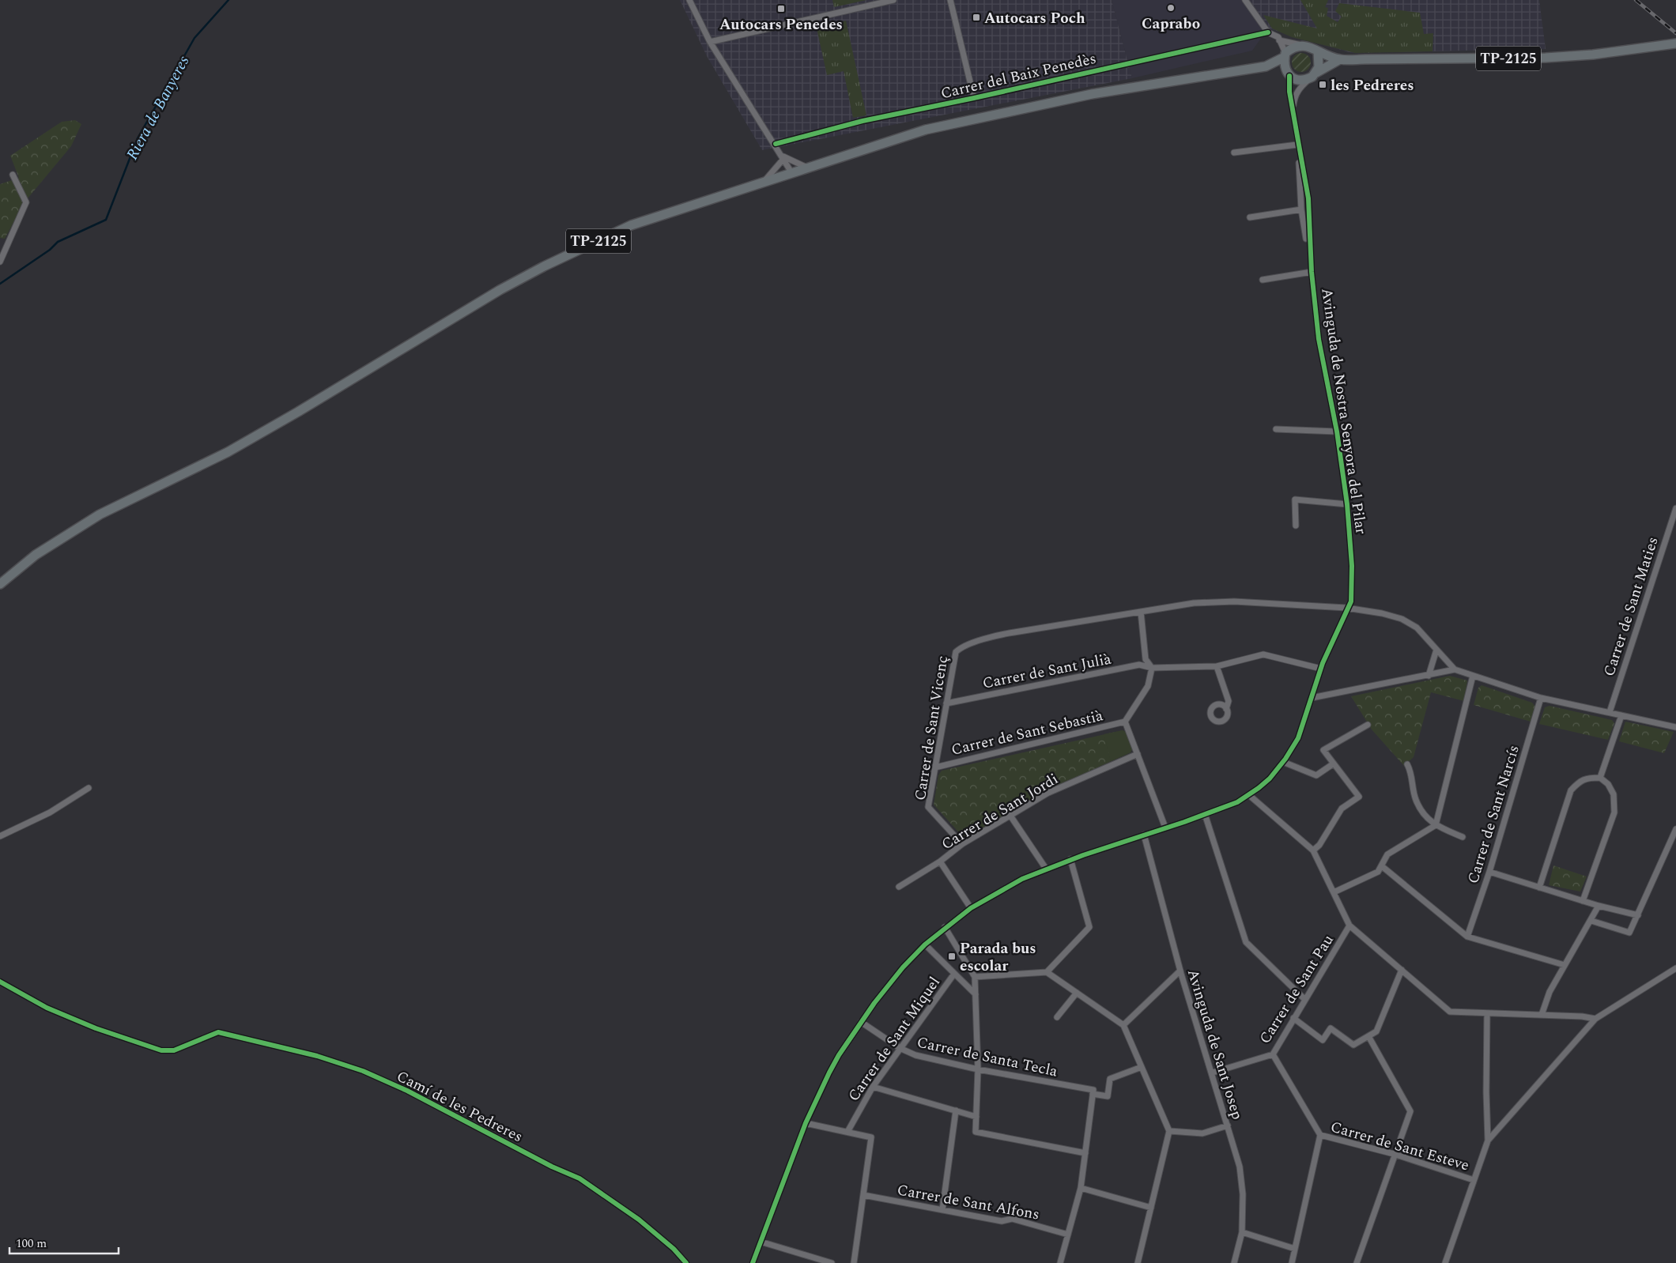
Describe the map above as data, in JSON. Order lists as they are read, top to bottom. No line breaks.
{"streets":{"main road":["TP-2125"],"street":["Carrer del Baix Penedès","Avinguda de Nostra Senyora del Pilar","Carrer de Sant Maties","Carrer de Sant Julià","Carrer de Sant Vicenç","Carrer de Sant Sebastià","Carrer de Sant Jordi","Carrer de Sant Narcís","Carrer de Sant Pau","Carrer de Sant Miquel","Avinguda de Sant Josep","Carrer de Santa Tecla","Camí de les Pedreres","Carrer de Sant Esteve","Carrer de Sant Alfons"]},"crossings":[["TP-2125","Avinguda de Nostra Senyora del Pilar"],["Avinguda de Nostra Senyora del Pilar","Carrer de Sant Julià"],["Avinguda de Nostra Senyora del Pilar","Carrer de Sant Vicenç"],["Avinguda de Nostra Senyora del Pilar","Avinguda de Sant Josep"],["Avinguda de Nostra Senyora del Pilar","Carrer de Santa Tecla"],["Carrer de Sant Julià","Carrer de Sant Vicenç"],["Carrer de Sant Vicenç","Carrer de Sant Sebastià"],["Carrer de Sant Vicenç","Carrer de Sant Jordi"],["Carrer de Sant Pau","Avinguda de Sant Josep"],["Carrer de Sant Miquel","Carrer de Santa Tecla"]],"water":["Riera de Banyeres"],"places":{"other":["Caprabo"],"transit":["Autocars Penedes","Autocars Poch","les Pedreres","Parada bus escolar"]},"scale_bar":"100 m"}
